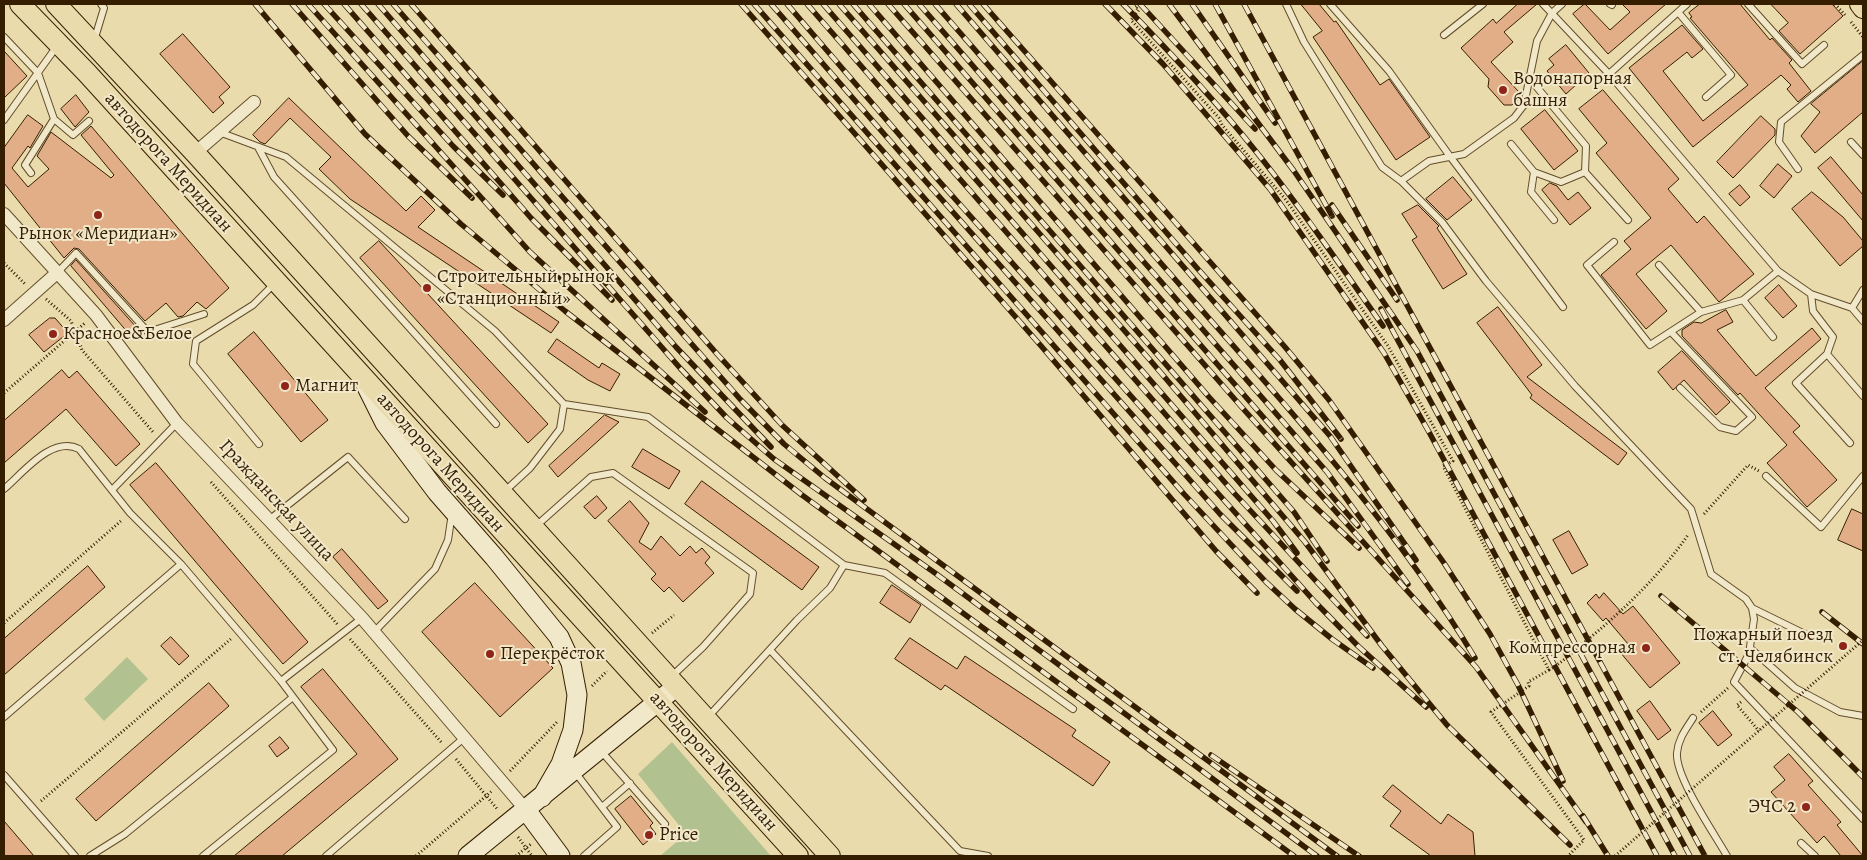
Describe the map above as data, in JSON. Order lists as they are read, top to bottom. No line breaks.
{"streets":{"main road":["автодорога Меридиан"],"street":["Гражданская улица"]},"places":["Водонапорная башня","Рынок «Меридиан»","Строительный рынок «Станционный»","Красное&Белое","Магнит","Пожарный поезд ст. Челябинск","Компрессорная","Перекрёсток","ЭЧС 2","Price"]}
